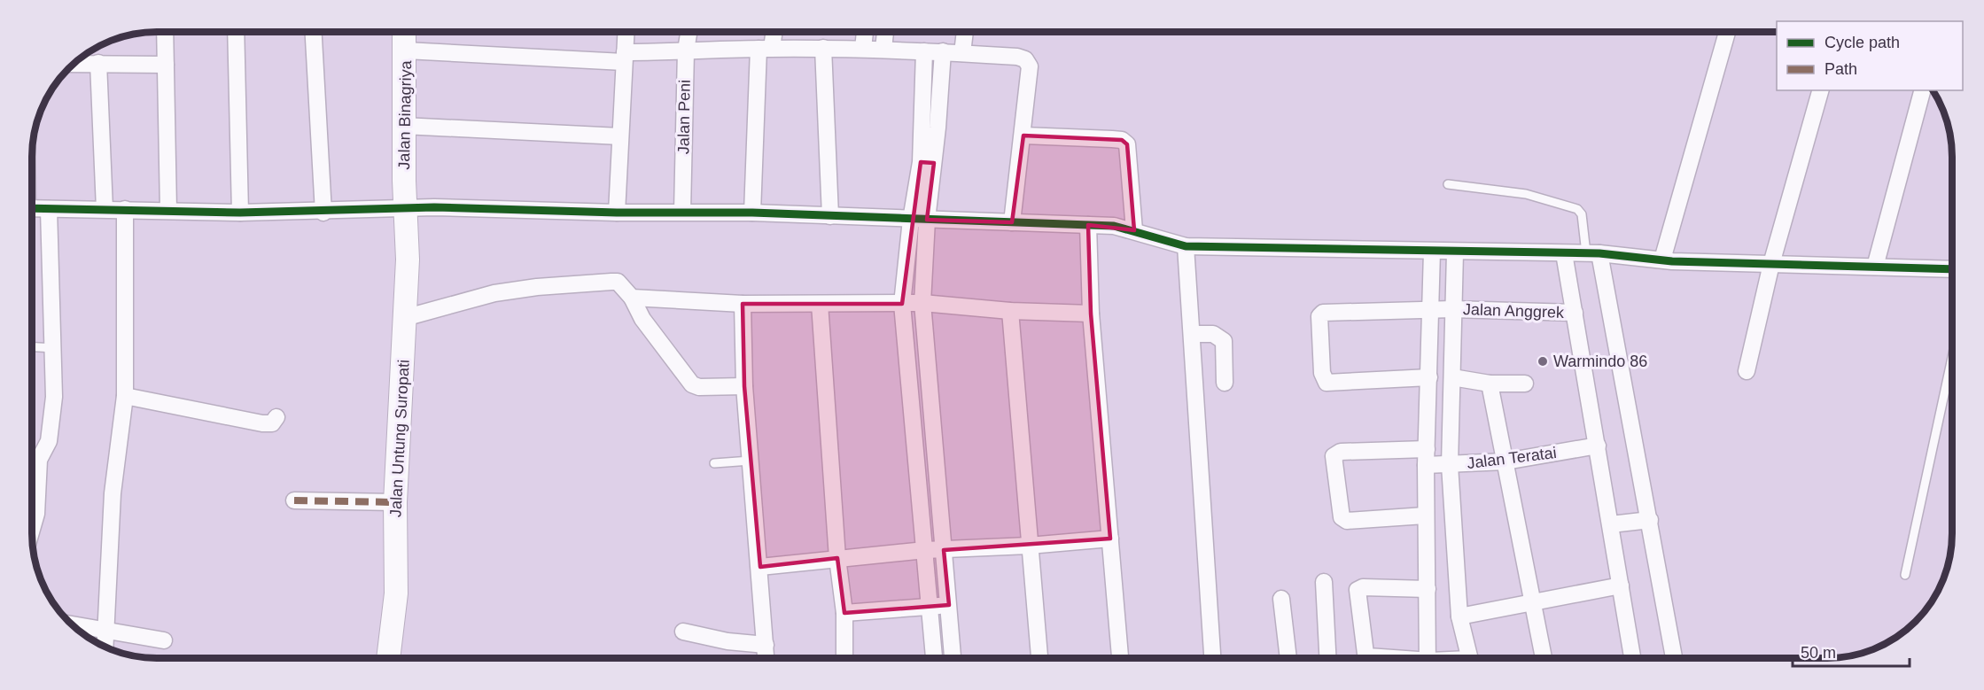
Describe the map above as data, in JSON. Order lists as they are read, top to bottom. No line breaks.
{"streets":{"street":["Jalan Binagriya","Jalan Peni","Jalan Anggrek","Jalan Untung Suropati","Jalan Teratai"]},"crossings":[["Jalan Binagriya","Jalan Untung Suropati"]],"places":["Warmindo 86"],"legend":["Cycle path","Path"],"scale_bar":"50 m"}
